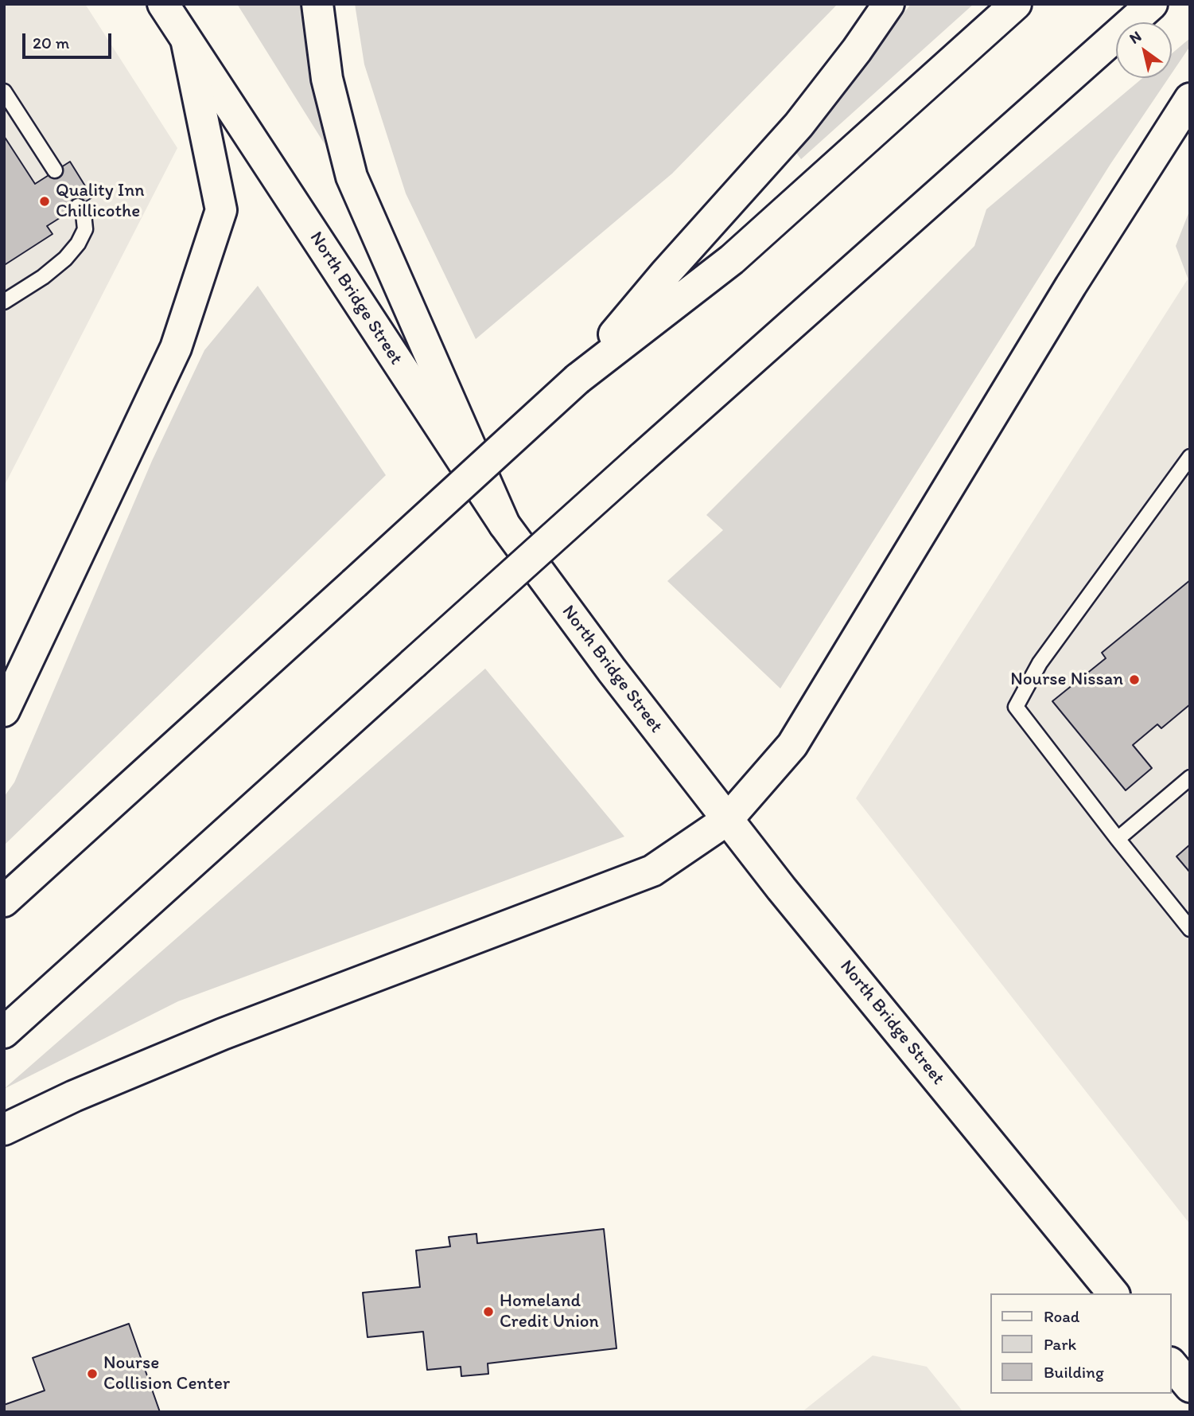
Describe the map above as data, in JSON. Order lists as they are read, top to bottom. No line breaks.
{"streets":{"main road":["North Bridge Street"]},"places":["Quality Inn Chillicothe","Nourse Nissan","Homeland Credit Union","Nourse Collision Center"],"legend":["Road","Park","Building"],"scale_bar":"20 m","north":"top left"}
